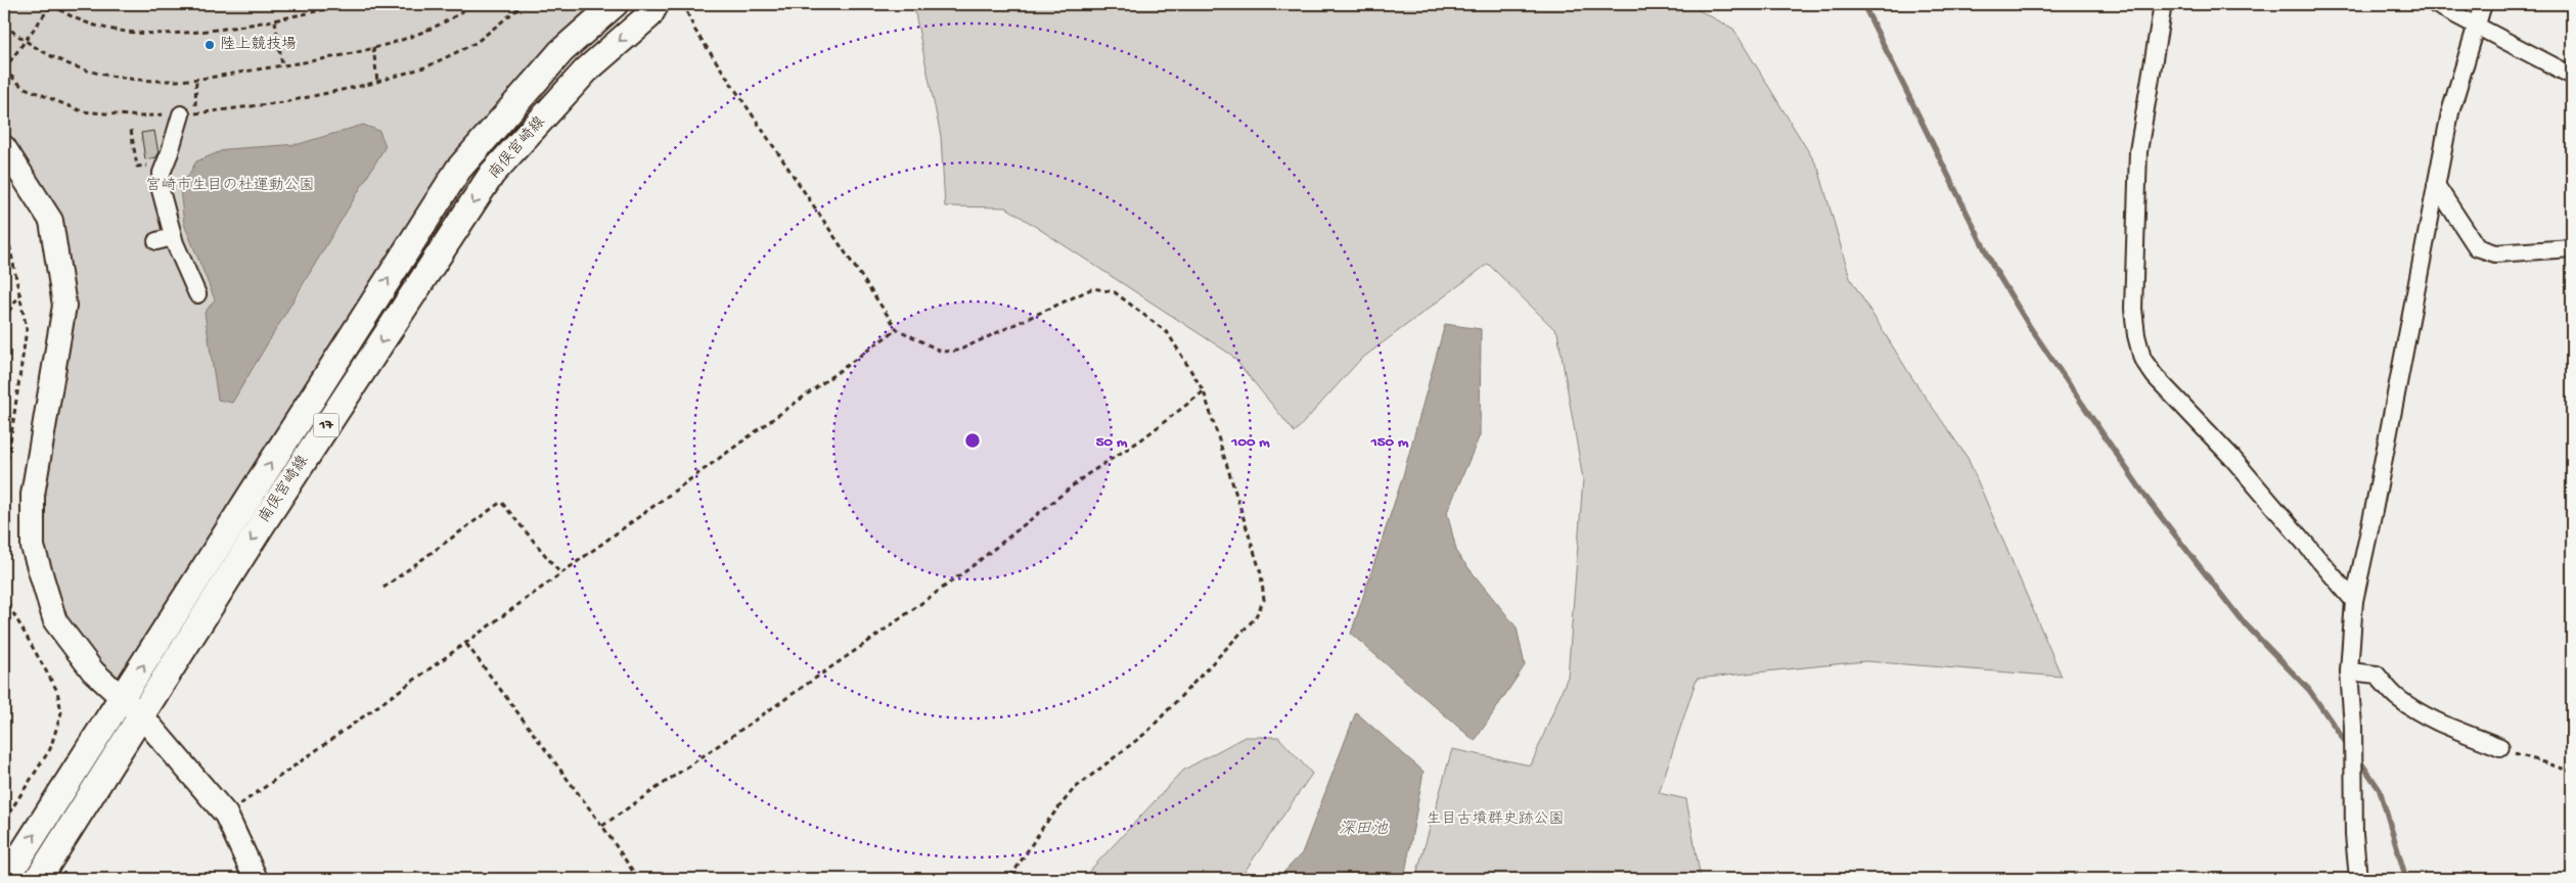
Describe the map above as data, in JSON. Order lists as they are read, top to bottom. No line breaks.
{"streets":{"main road":["南俣宮崎線","17"]},"water":["深田池"],"parks":["宮崎市生目の杜運動公園","生目古墳群史跡公園"],"places":["陸上競技場"],"rings":["50 m","100 m","150 m"]}
